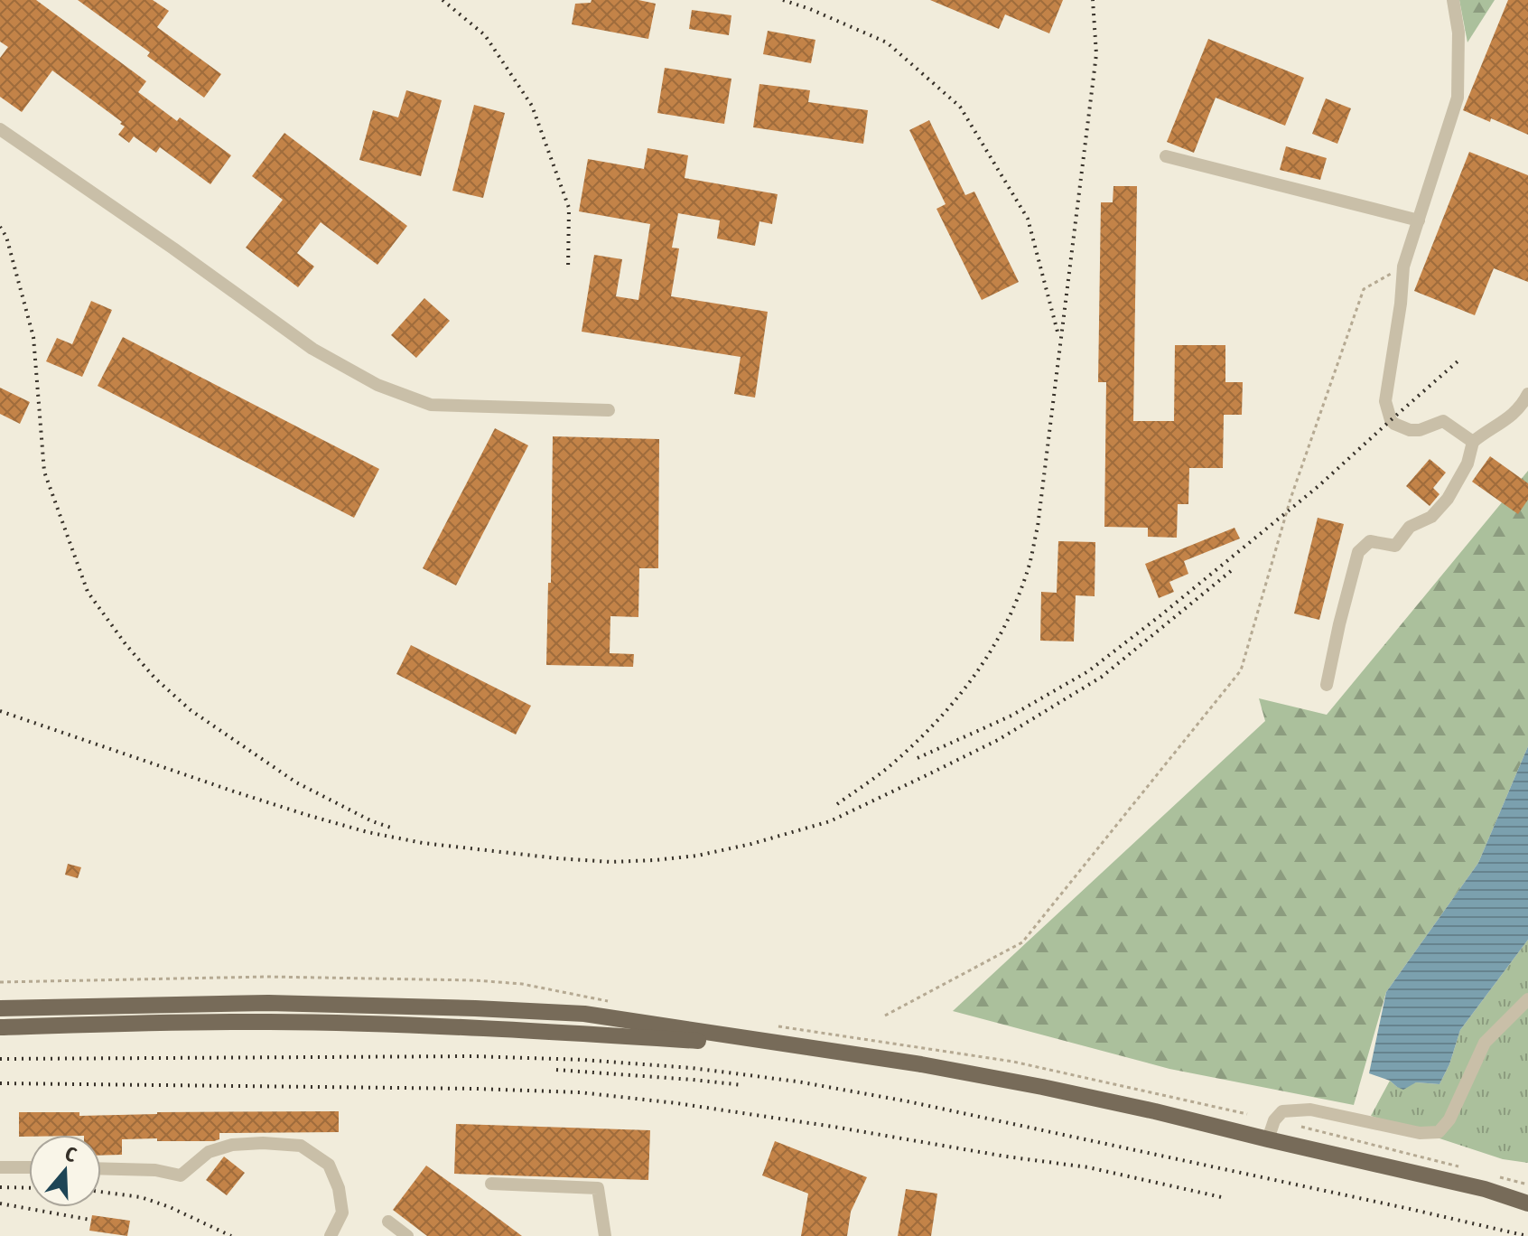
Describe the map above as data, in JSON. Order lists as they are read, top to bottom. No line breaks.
{"north":"top"}
